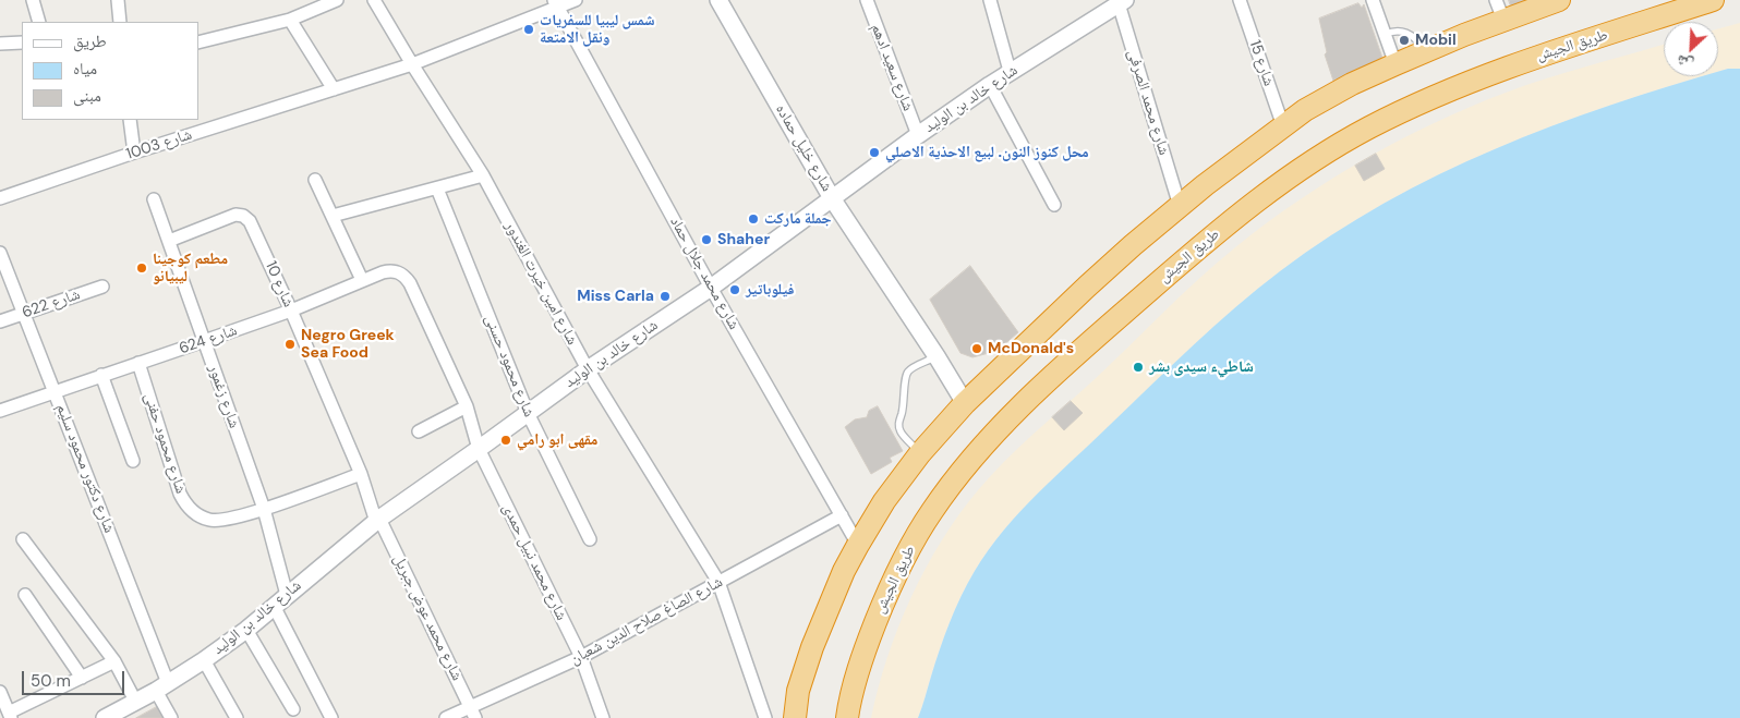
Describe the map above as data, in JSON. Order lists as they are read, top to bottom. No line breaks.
{"streets":{"highway":["طريق الجيش"],"street":["شارع 15","شارع سعيد ادهم","شارع خالد بن الوليد","شارع محمد الصرفى","شارع 1003","شارع خليل حماده","شارع محمد جلال حماد","شارع امين خيرت الغندور","شارع 10","شارع 622","شارع 624","شارع محمود حسنى","شارع زغمور","شارع محمود حفنى","شارع دكتور محمود سليم","شارع محمد نبيل حمدى","شارع محمد عوض جبريل","شارع الصاغ صلاح الدين شعبان"]},"crossings":[["شارع سعيد ادهم","شارع خالد بن الوليد"],["شارع خالد بن الوليد","شارع محمد الصرفى"],["شارع خالد بن الوليد","شارع خليل حماده"],["شارع خالد بن الوليد","شارع محمد جلال حماد"],["شارع خالد بن الوليد","شارع امين خيرت الغندور"],["شارع خالد بن الوليد","شارع 10"],["شارع خالد بن الوليد","شارع محمود حسنى"],["شارع خالد بن الوليد","شارع زغمور"],["شارع خالد بن الوليد","شارع دكتور محمود سليم"],["شارع خالد بن الوليد","شارع محمد نبيل حمدى"],["شارع خالد بن الوليد","شارع محمد عوض جبريل"],["شارع 1003","شارع محمد جلال حماد"],["شارع 1003","شارع امين خيرت الغندور"],["شارع محمد جلال حماد","شارع الصاغ صلاح الدين شعبان"],["شارع امين خيرت الغندور","شارع الصاغ صلاح الدين شعبان"],["شارع 10","شارع 624"],["شارع 10","شارع زغمور"],["شارع 10","شارع محمود حفنى"],["شارع 10","شارع محمد عوض جبريل"],["شارع 622","شارع دكتور محمود سليم"],["شارع 624","شارع زغمور"],["شارع 624","شارع محمود حفنى"],["شارع 624","شارع دكتور محمود سليم"],["شارع 624","شارع محمد نبيل حمدى"],["شارع زغمور","شارع محمود حفنى"],["شارع محمد نبيل حمدى","شارع الصاغ صلاح الدين شعبان"],["شارع محمد عوض جبريل","شارع الصاغ صلاح الدين شعبان"]],"places":["شمس ليبيا للسفريات ونقل الامتعة","Mobil","محل كنوز النون. لبيع الاحذية الاصلي","جملة ماركت","Shaher","مطعم كوجينا ليبيانو","فيلوباتير","Miss Carla","Negro Greek Sea Food","McDonald's","شاطيء سيدى بشر","مقهى ابو رامي"],"legend":["طريق","مياه","مبنى"],"scale_bar":"50 m","north":"bottom left"}
